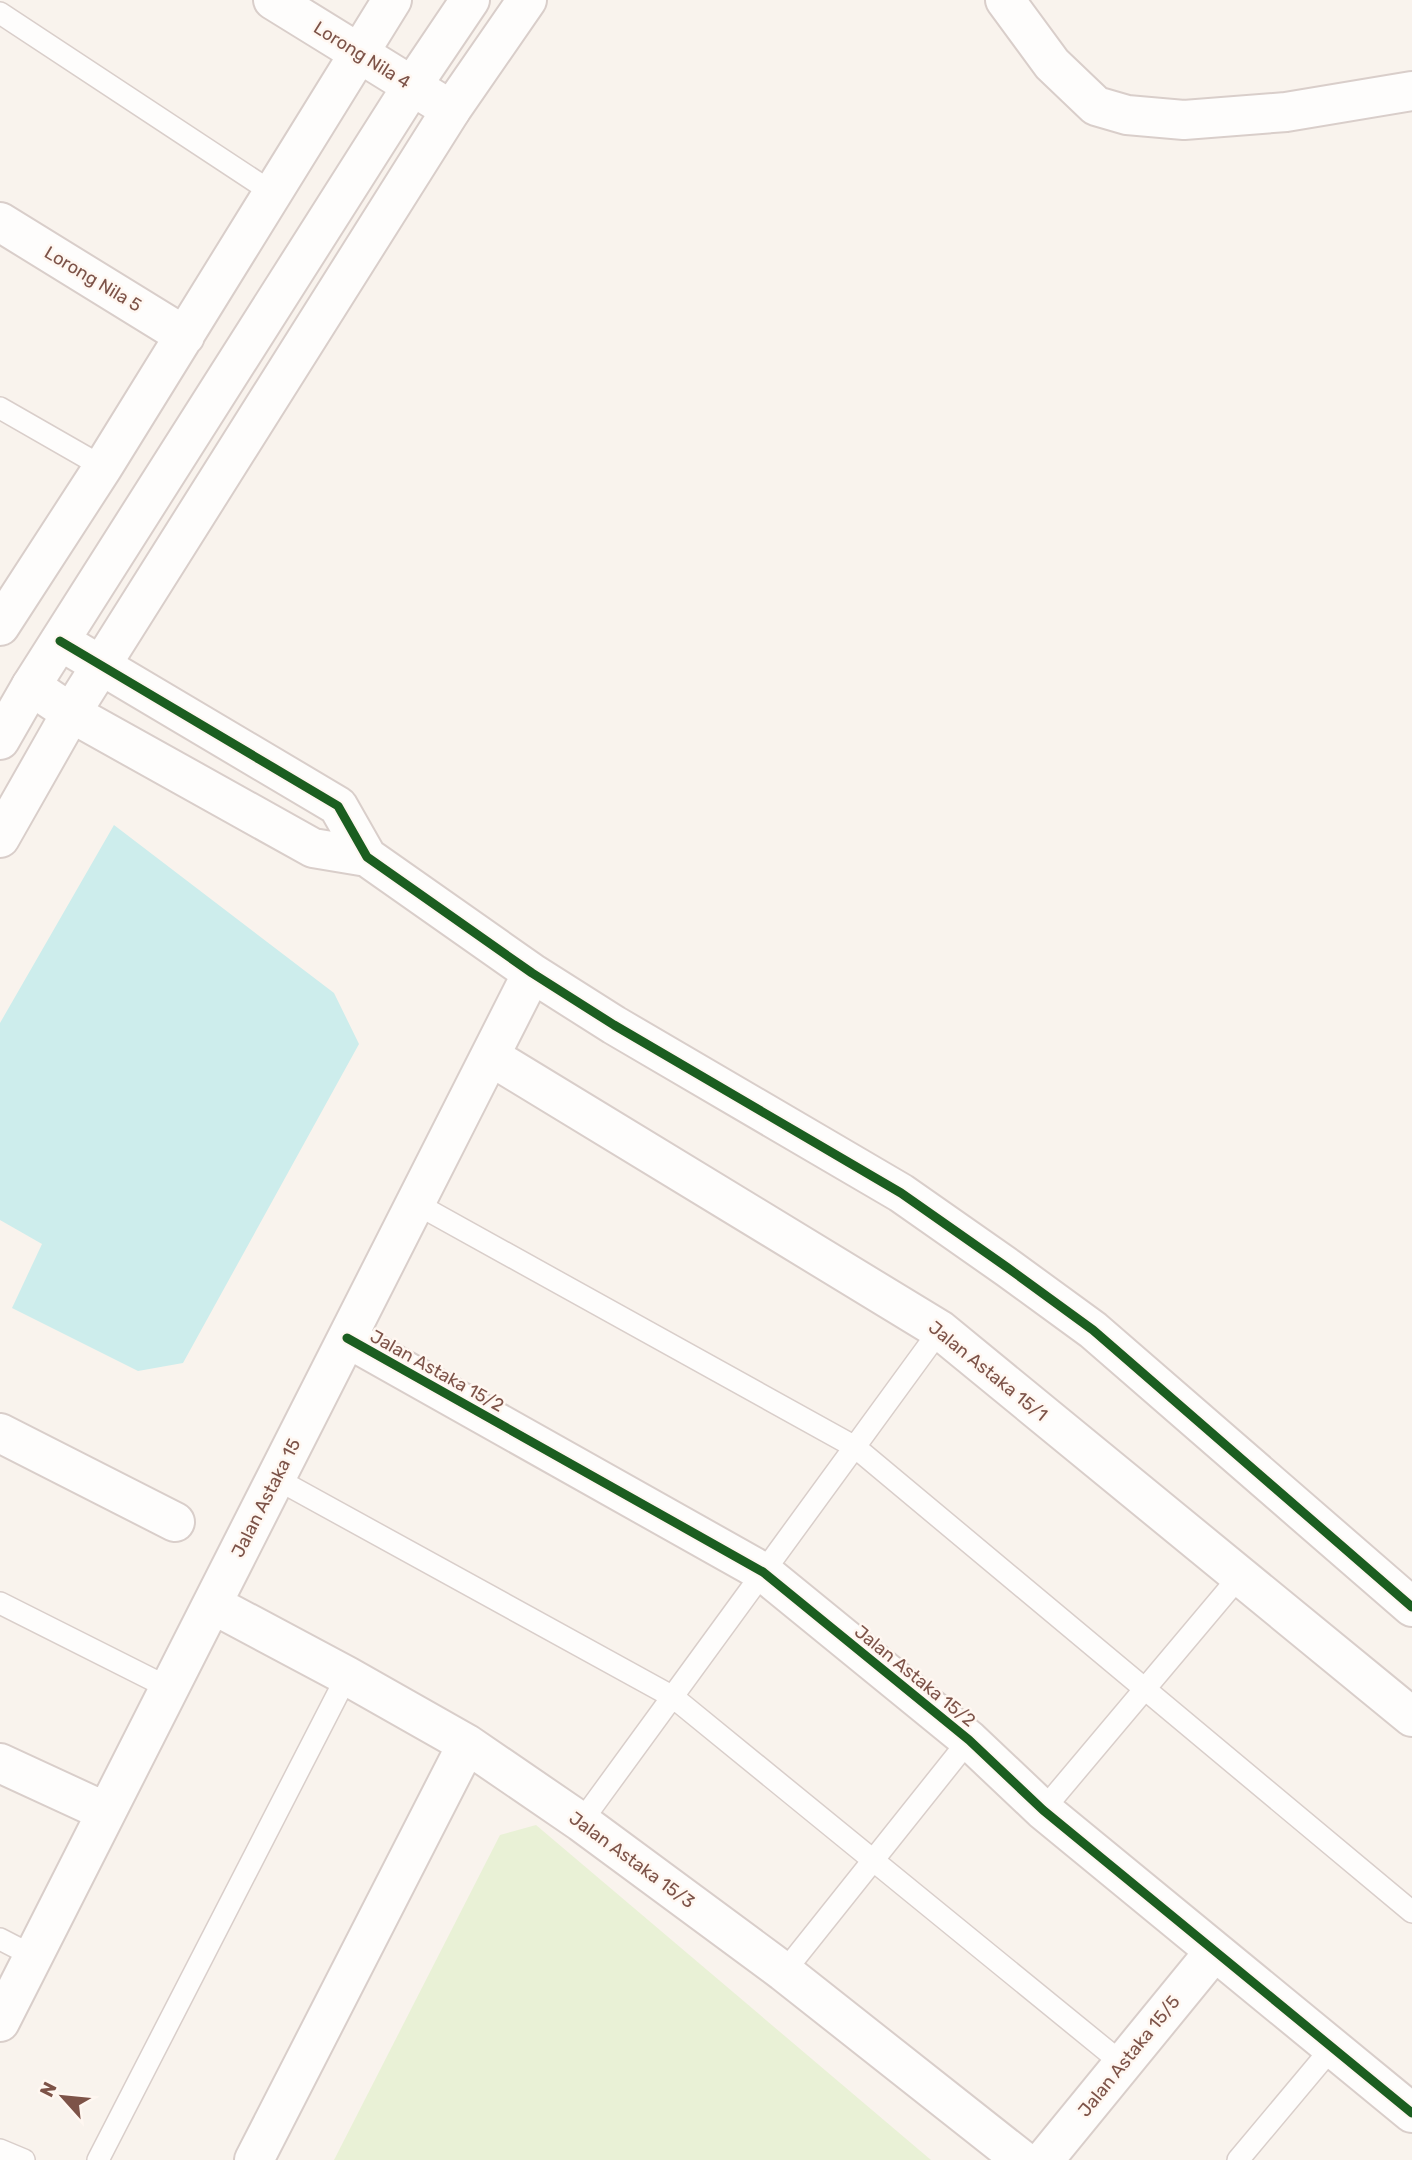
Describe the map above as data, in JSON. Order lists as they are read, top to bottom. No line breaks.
{"streets":{"street":["Lorong Nila 4","Lorong Nila 5","Jalan Astaka 15/2","Jalan Astaka 15/1","Jalan Astaka 15","Jalan Astaka 15/3","Jalan Astaka 15/5"]},"crossings":[["Jalan Astaka 15/2","Jalan Astaka 15"],["Jalan Astaka 15/2","Jalan Astaka 15/5"],["Jalan Astaka 15/1","Jalan Astaka 15"],["Jalan Astaka 15","Jalan Astaka 15/3"]],"north":"top left"}
